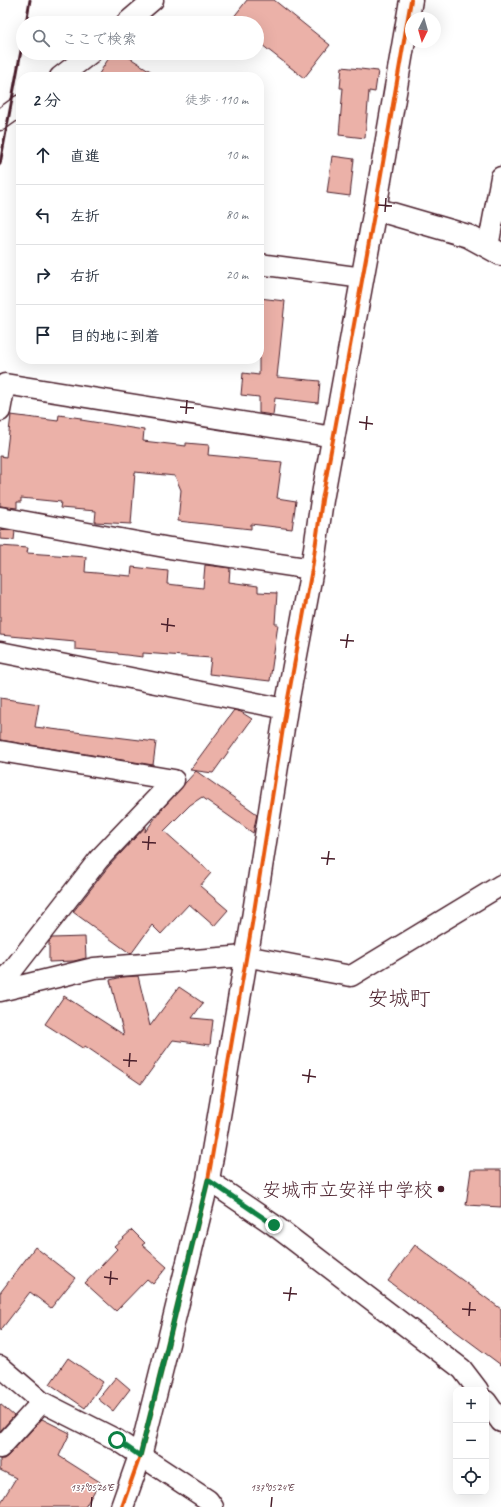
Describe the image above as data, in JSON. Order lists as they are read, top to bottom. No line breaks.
{"districts":["安城町"],"places":["安城市立安祥中学校"],"north":"bottom","page":{"search":"ここで検索","heading":["2 分","徒歩 · 110 m"],"list":[["直進","10 m"],["左折","80 m"],["右折","20 m"],"目的地に到着"],"map_buttons":["+","−"]},"coordinates":["137°05'26\"E","137°05'24\"E"]}
